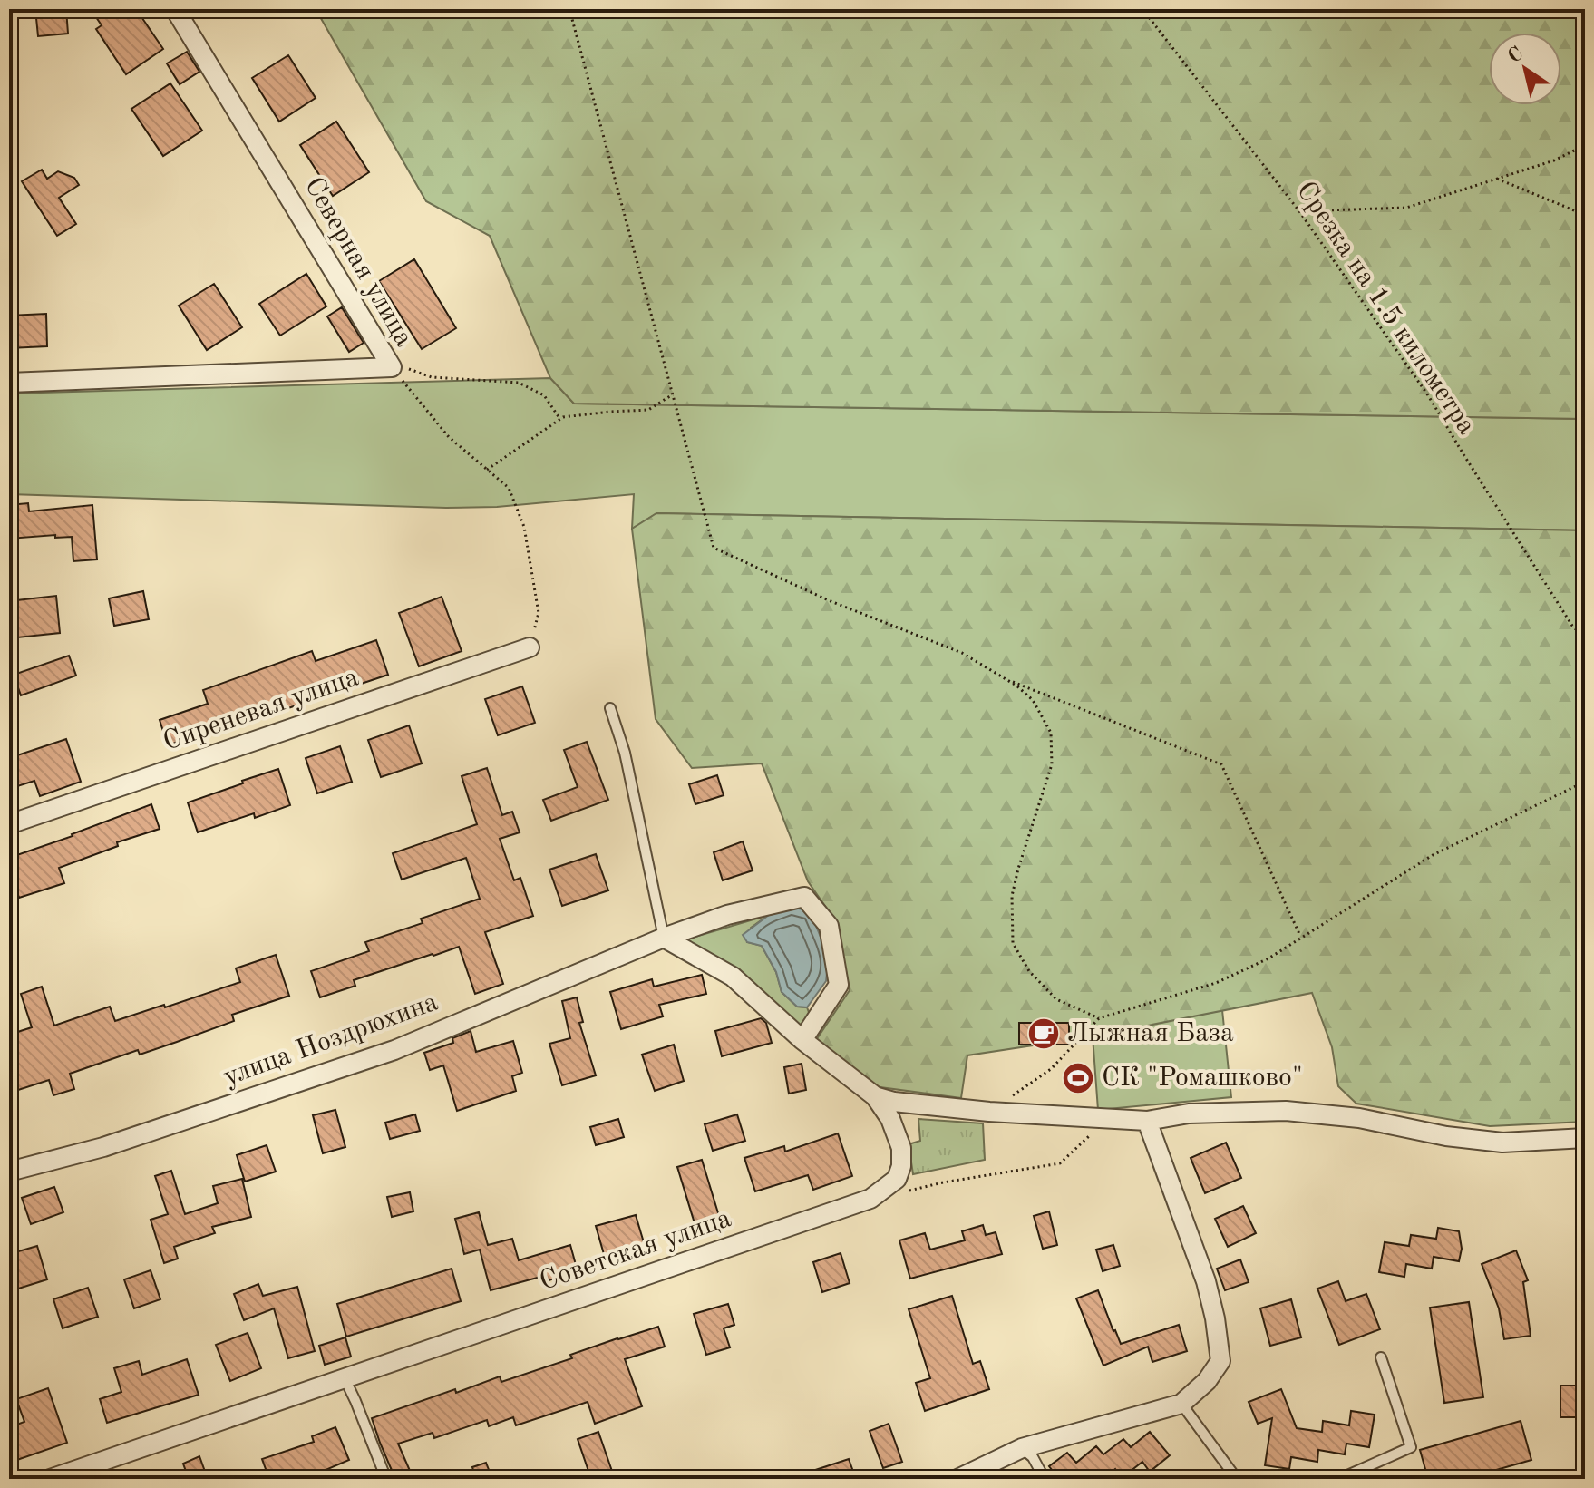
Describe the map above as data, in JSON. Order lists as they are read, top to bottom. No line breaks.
{"streets":{"street":["Северная улица","Сиреневая улица","улица Ноздрюхина","Советская улица"],"path":["Срезка на 1.5 километра"]},"crossings":[["улица Ноздрюхина","Советская улица"]],"places":{"cafe":["Лыжная База"],"sports":["СК \"Ромашково\""]},"north":"top left"}
